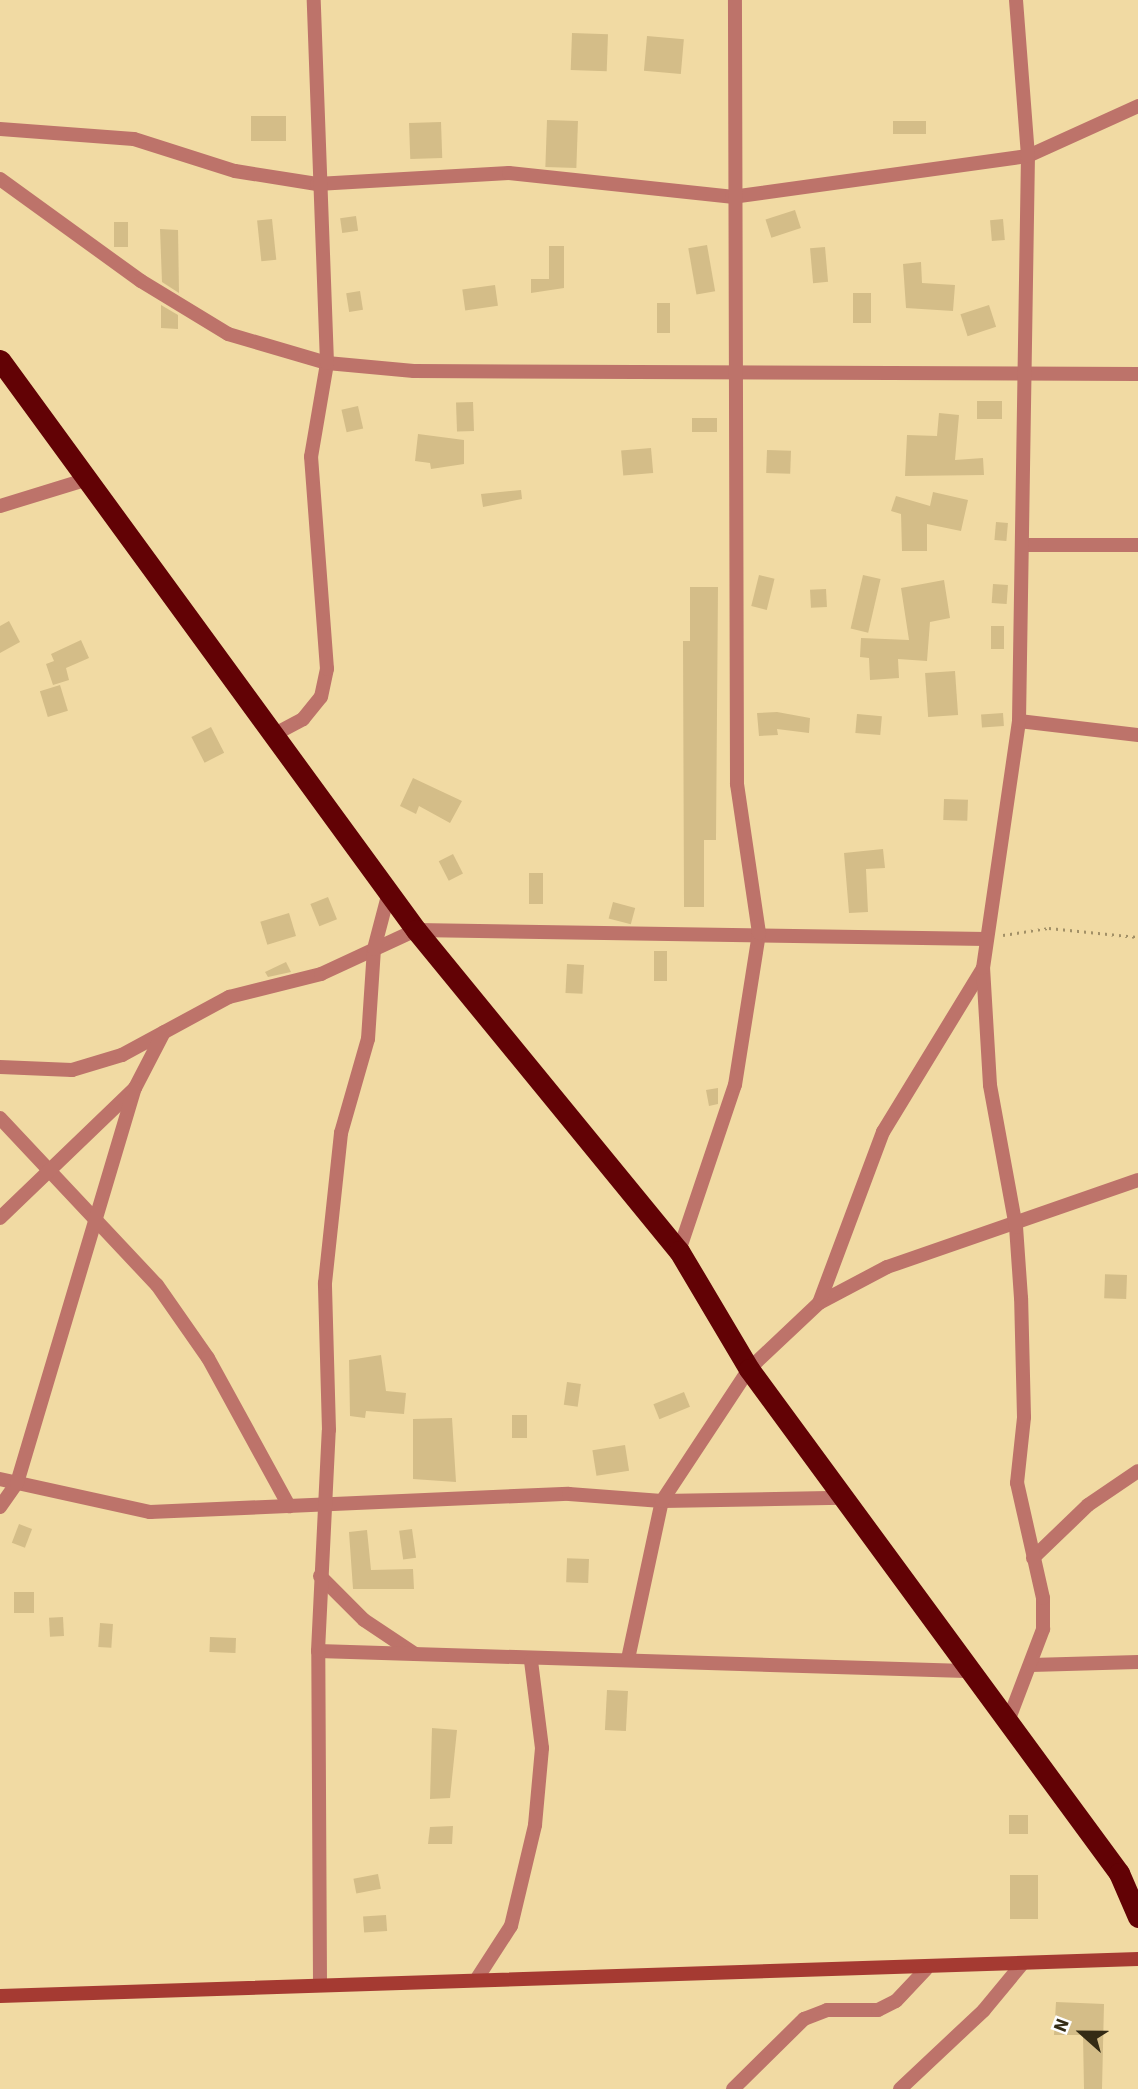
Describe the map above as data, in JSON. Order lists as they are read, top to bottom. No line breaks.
{"north":"left"}
